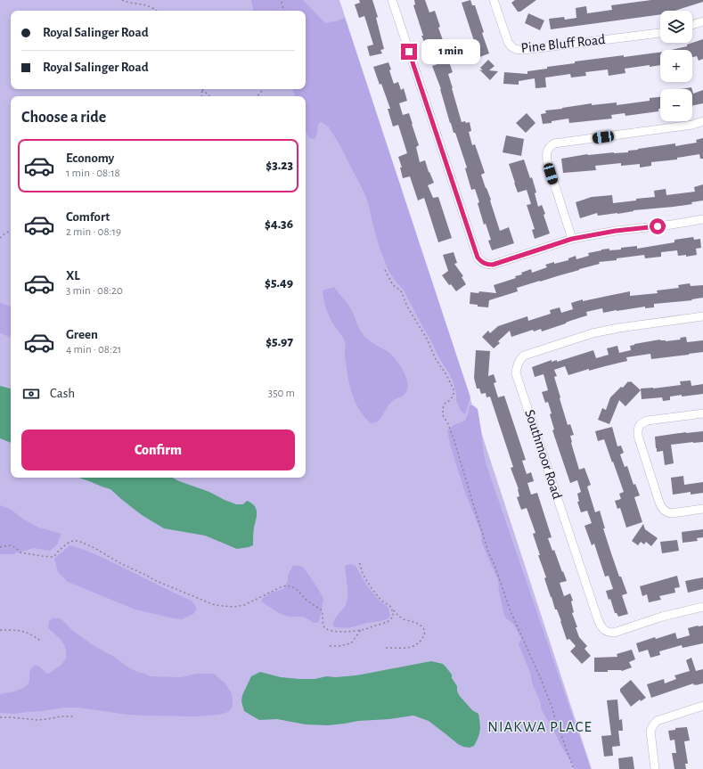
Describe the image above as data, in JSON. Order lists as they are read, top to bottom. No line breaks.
{"streets":{"street":["Pine Bluff Road","Southmoor Road"]},"districts":["NIAKWA PLACE"],"page":{"map_buttons":["+","−"],"banner":["Royal Salinger Road","Royal Salinger Road"],"bubble":"1 min","heading":"Choose a ride","list":[{"name":"Economy","note":"1 min · 08:18","value":"$3.23"},{"name":"Comfort","note":"2 min · 08:19","value":"$4.36"},{"name":"XL","note":"3 min · 08:20","value":"$5.49"},{"name":"Green","note":"4 min · 08:21","value":"$5.97"}],"pay":["Cash","350 m"],"buttons":"Confirm"}}
